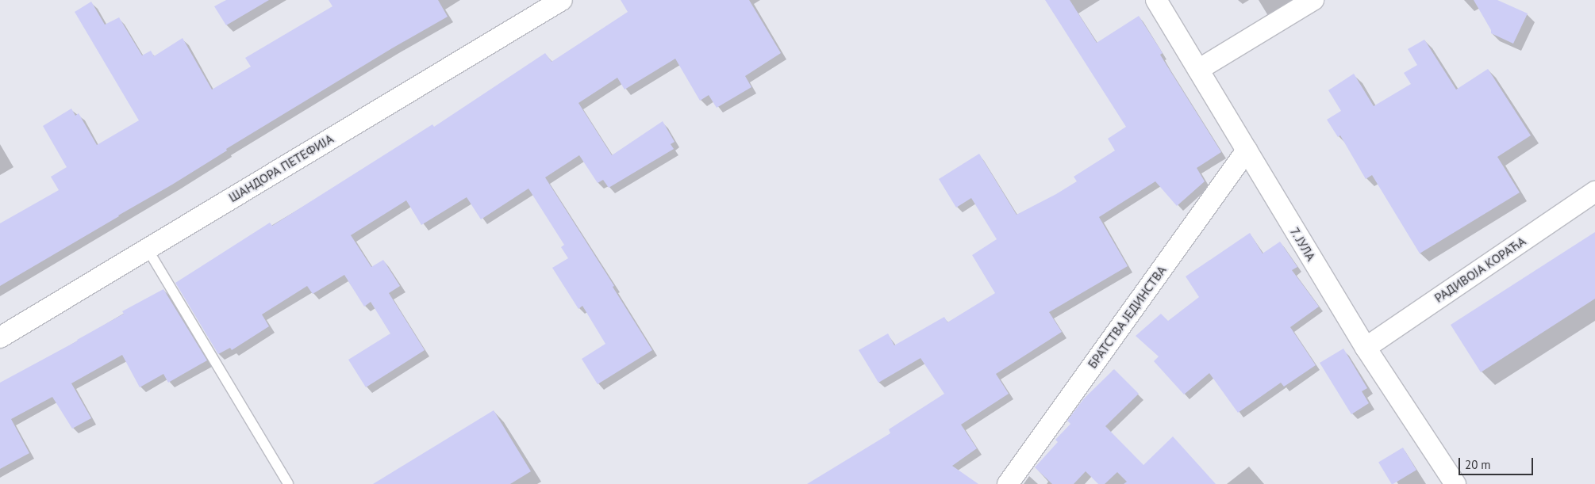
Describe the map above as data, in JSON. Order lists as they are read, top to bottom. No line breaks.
{"streets":{"street":["ШАНДОРА ПЕТЕФИЈА","7. ЈУЛА","РАДИВОЈА КОРАЋА","БРАТСТВА ЈЕДИНСТВА"]},"crossings":[["7. ЈУЛА","РАДИВОЈА КОРАЋА"],["7. ЈУЛА","БРАТСТВА ЈЕДИНСТВА"]],"scale_bar":"20 m"}
